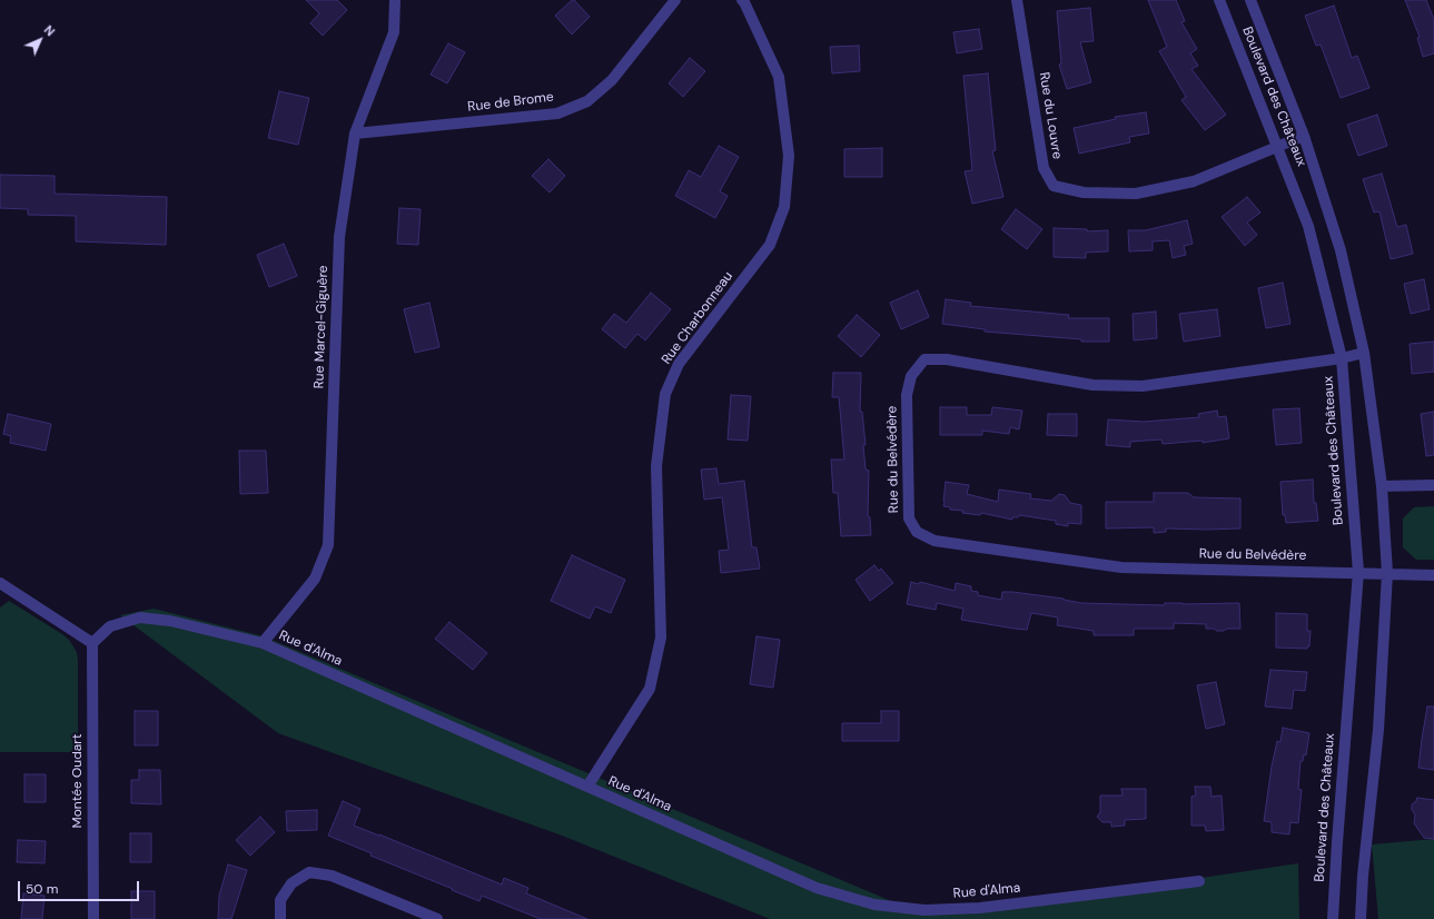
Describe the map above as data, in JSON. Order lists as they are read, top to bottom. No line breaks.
{"streets":{"street":["Boulevard des Châteaux","Rue de Brome","Rue du Louvre","Rue Charbonneau","Rue Marcel-Giguère","Rue du Belvédère","Rue d'Alma","Montée Oudart"]},"crossings":[["Boulevard des Châteaux","Rue du Louvre"],["Boulevard des Châteaux","Rue du Belvédère"],["Rue de Brome","Rue Marcel-Giguère"],["Rue Charbonneau","Rue d'Alma"],["Rue Marcel-Giguère","Rue d'Alma"],["Rue d'Alma","Montée Oudart"]],"scale_bar":"50 m","north":"top right"}
